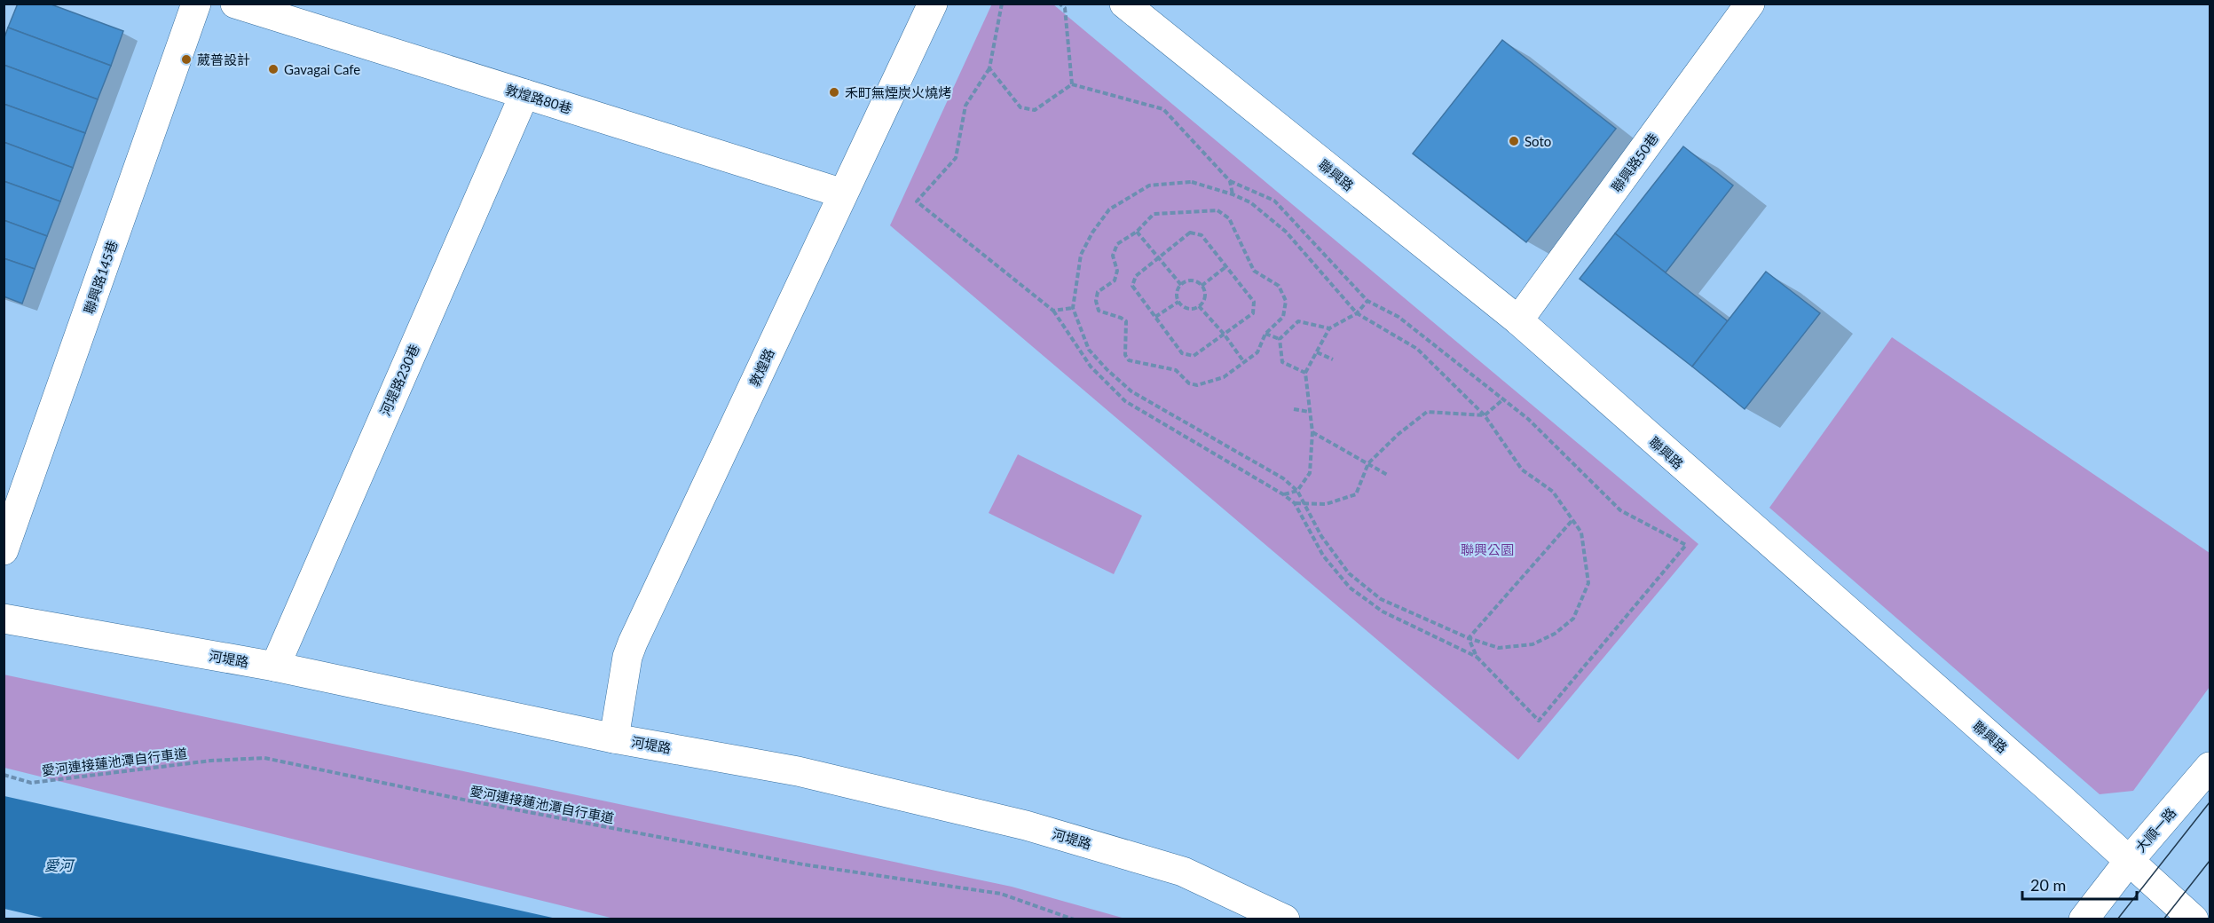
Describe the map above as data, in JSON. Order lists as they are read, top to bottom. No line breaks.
{"streets":{"street":["敦煌路80巷","聯興路50巷","聯興路","聯興路145巷","敦煌路","河堤路230巷","河堤路","大順一路"],"path":["愛河連接蓮池潭自行車道"]},"crossings":[["敦煌路80巷","敦煌路"],["敦煌路80巷","河堤路230巷"],["聯興路50巷","聯興路"],["聯興路","大順一路"],["敦煌路","河堤路"],["河堤路230巷","河堤路"]],"water":["愛河"],"parks":["聯興公園"],"places":["葳普設計","Gavagai Cafe","禾町無煙炭火燒烤","Soto"],"scale_bar":"20 m"}
